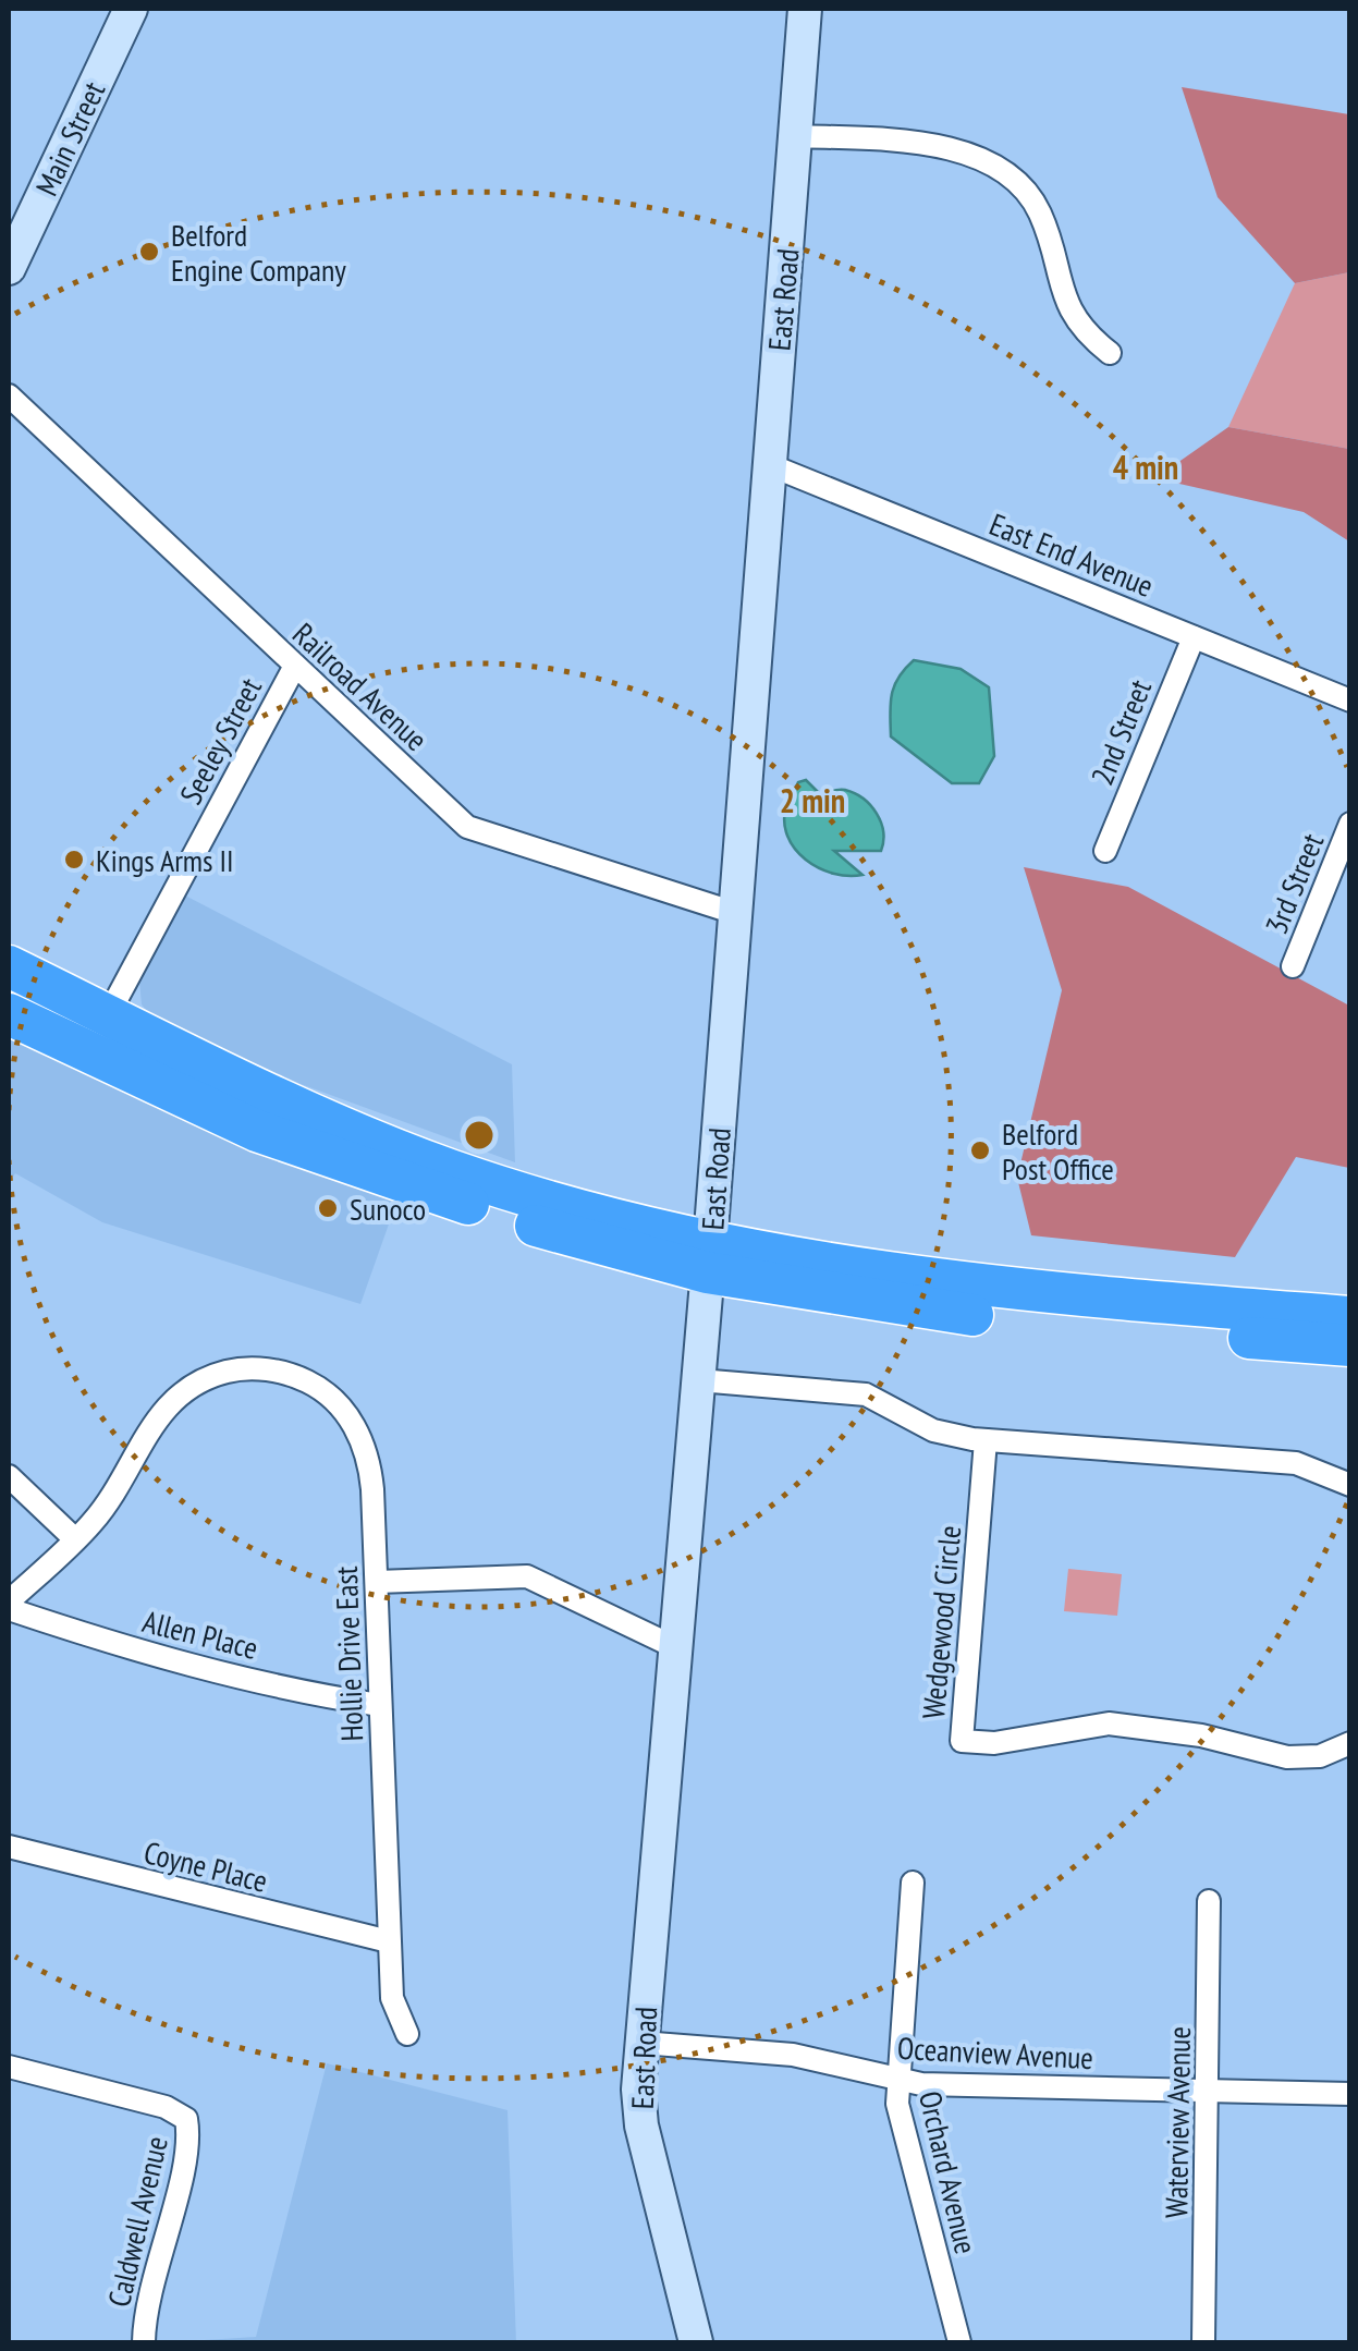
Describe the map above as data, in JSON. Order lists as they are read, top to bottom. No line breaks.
{"streets":{"street":["Main Street","East Road","East End Avenue","Railroad Avenue","2nd Street","Seeley Street","3rd Street","Wedgewood Circle","Allen Place","Hollie Drive East","Coyne Place","Oceanview Avenue","Waterview Avenue","Orchard Avenue","Caldwell Avenue"]},"crossings":[["East Road","East End Avenue"],["East Road","Railroad Avenue"],["East Road","Oceanview Avenue"],["East End Avenue","2nd Street"],["Railroad Avenue","Seeley Street"],["Allen Place","Hollie Drive East"],["Hollie Drive East","Coyne Place"],["Oceanview Avenue","Waterview Avenue"],["Oceanview Avenue","Orchard Avenue"]],"places":["Belford Engine Company","Kings Arms II","Belford Post Office","Sunoco"],"rings":["4 min","2 min"]}
